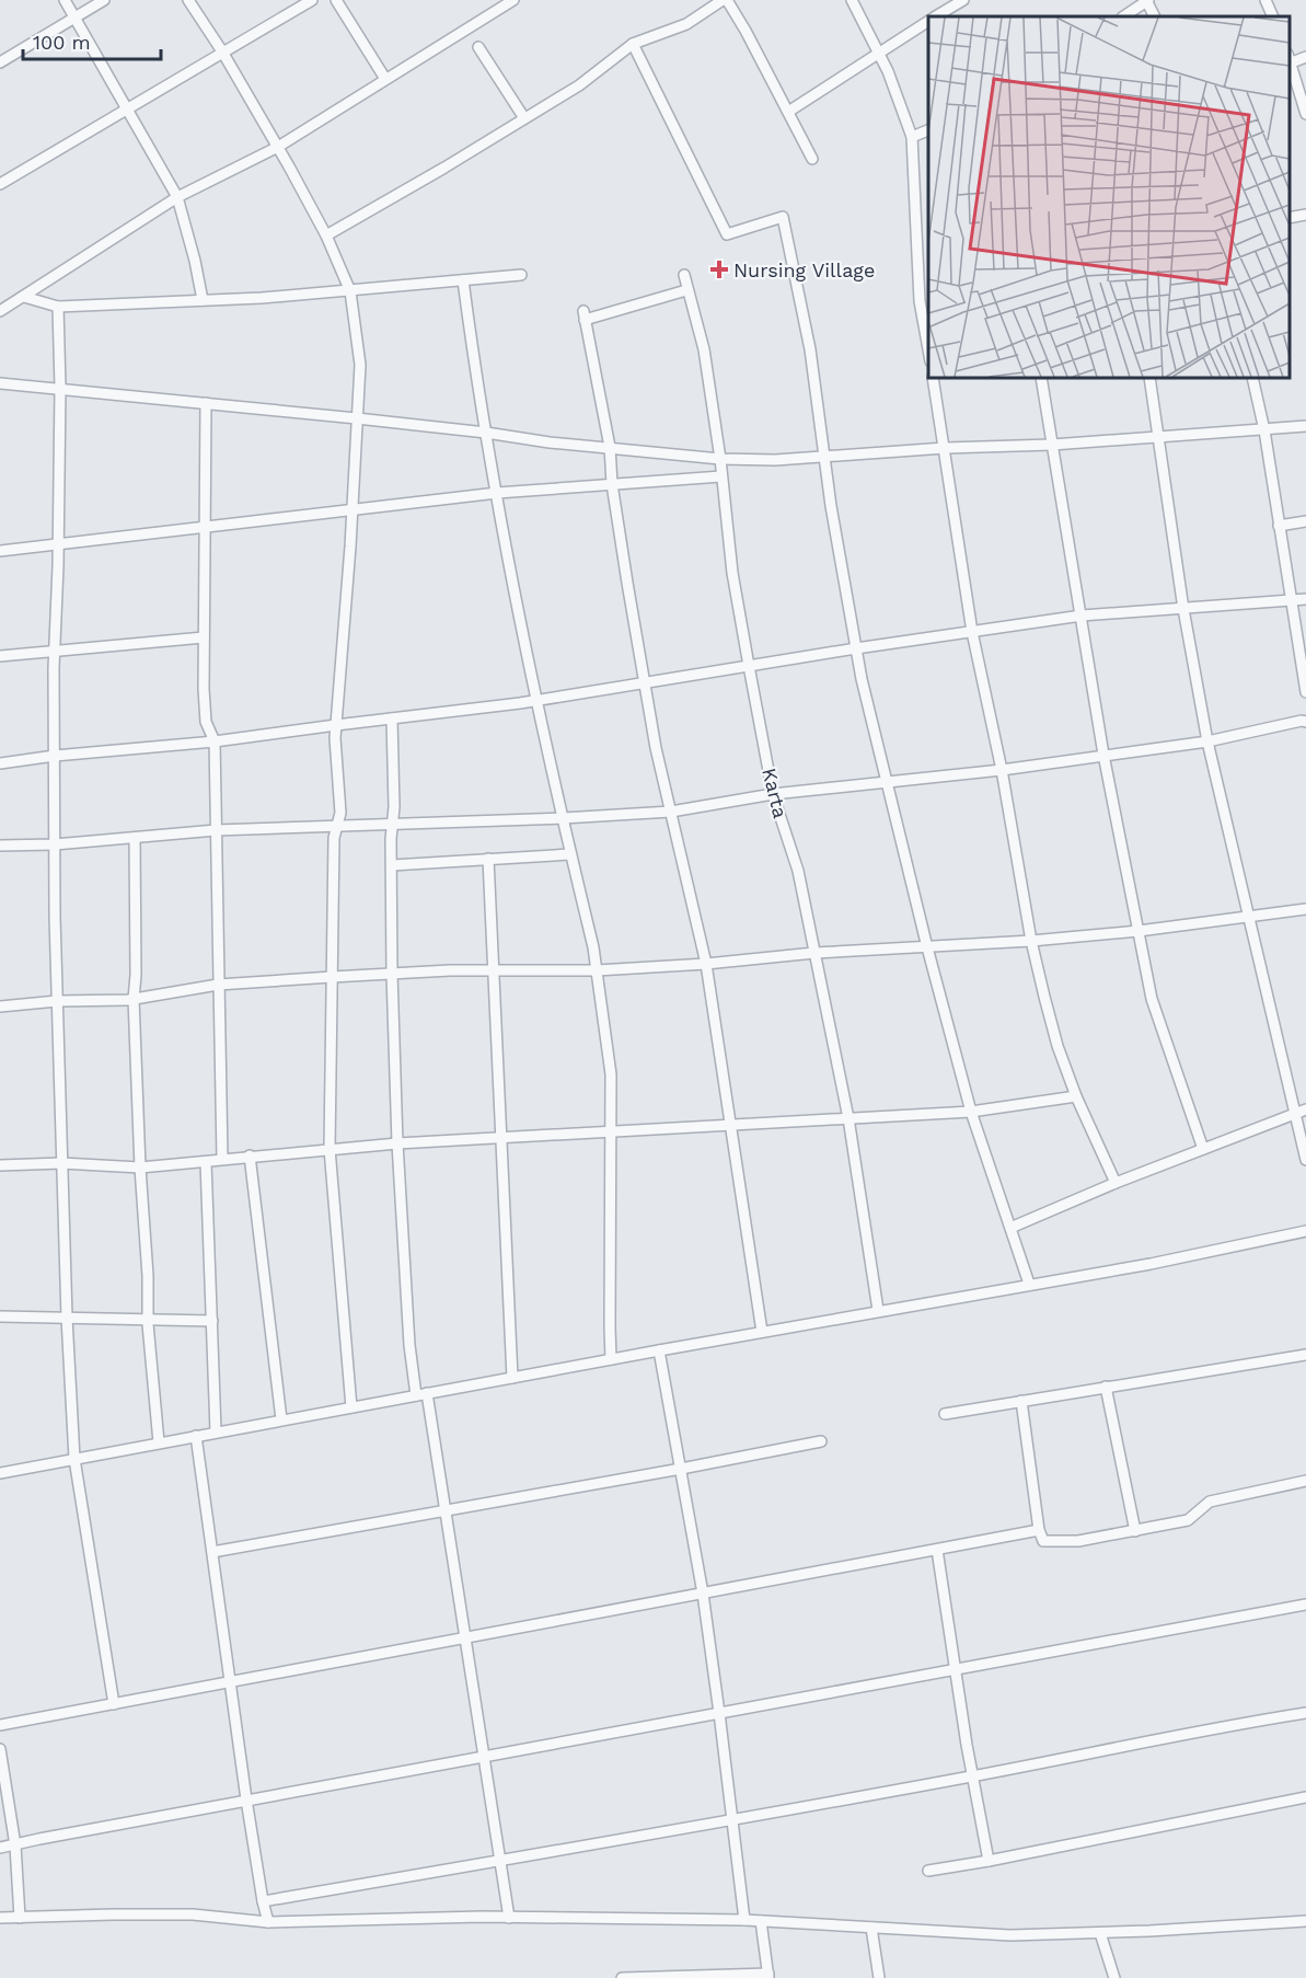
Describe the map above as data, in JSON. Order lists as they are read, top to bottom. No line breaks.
{"streets":{"street":["Karta"]},"places":{"health":["Nursing Village"]},"scale_bar":"100 m"}
